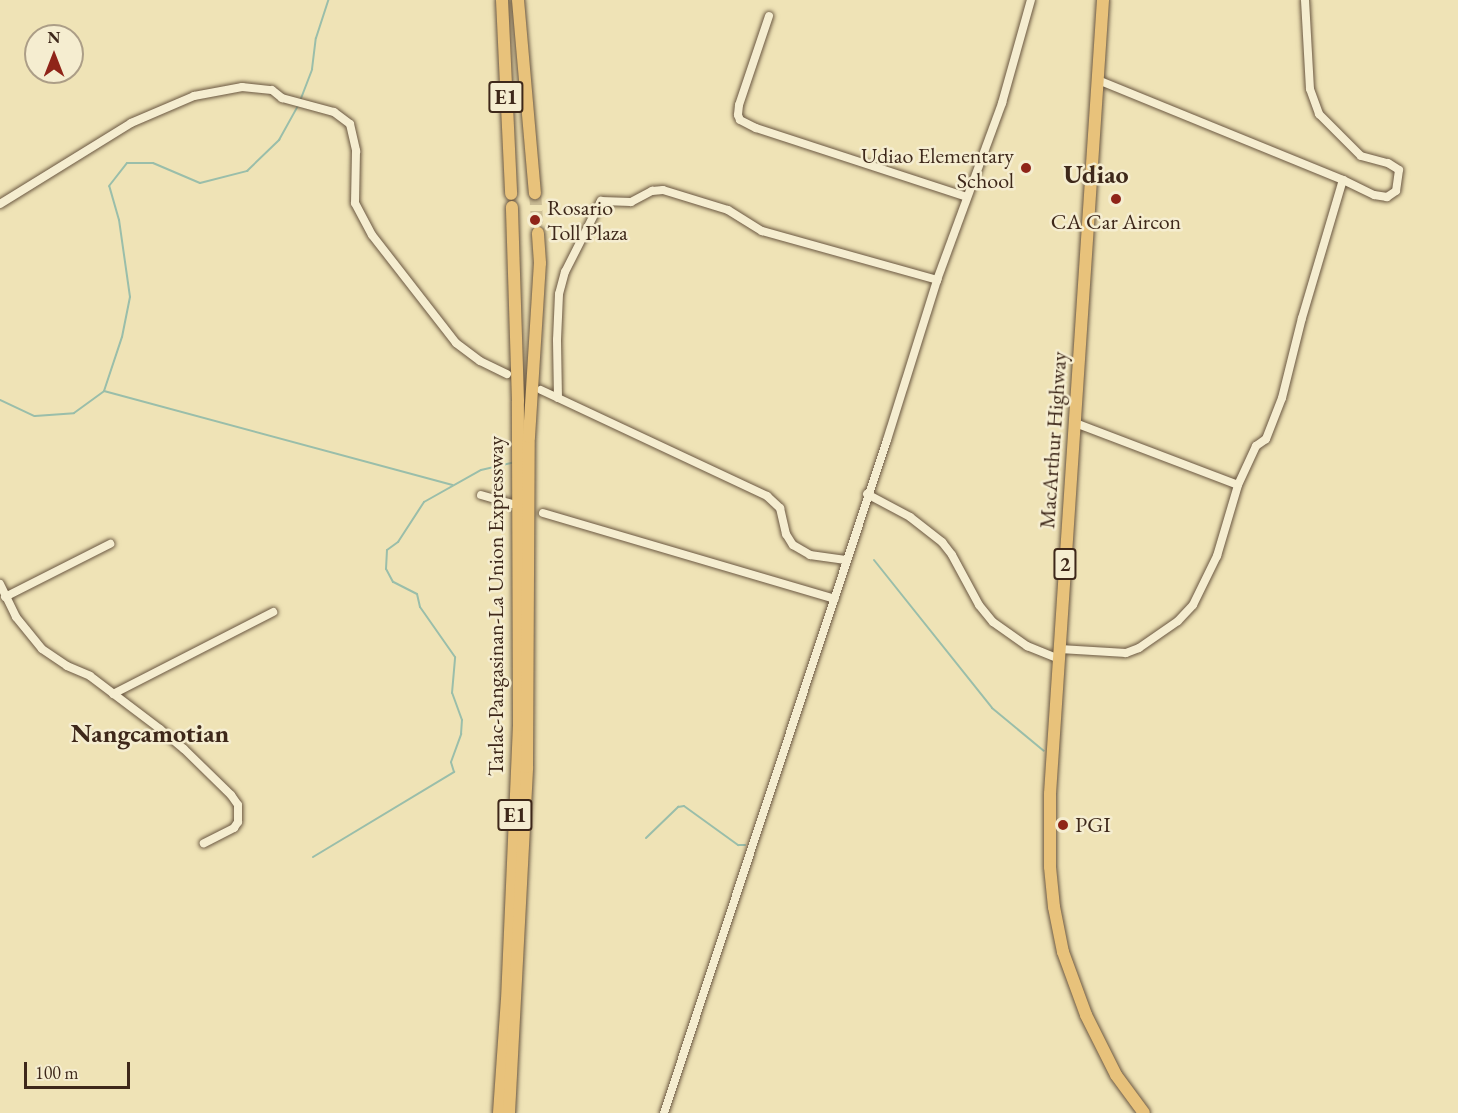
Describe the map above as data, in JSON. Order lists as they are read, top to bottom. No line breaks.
{"streets":{"highway":["E1","MacArthur Highway","2","Tarlac-Pangasinan-La Union Expressway"]},"districts":["Udiao","Nangcamotian"],"places":["Udiao Elementary School","CA Car Aircon","Rosario Toll Plaza","PGI"],"scale_bar":"100 m","north":"top"}
